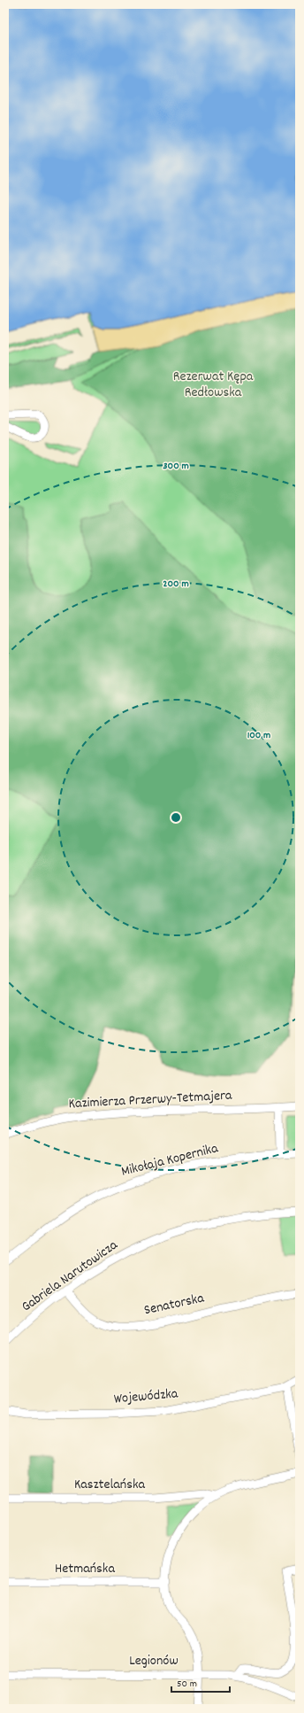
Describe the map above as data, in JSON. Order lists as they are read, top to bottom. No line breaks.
{"streets":{"street":["Kazimierza Przerwy-Tetmajera","Mikołaja Kopernika","Gabriela Narutowicza","Senatorska","Wojewódzka","Kasztelańska","Hetmańska","Legionów"]},"crossings":[["Gabriela Narutowicza","Senatorska"]],"parks":["Rezerwat Kępa Redłowska"],"scale_bar":"50 m","rings":["300 m","200 m","100 m"]}
